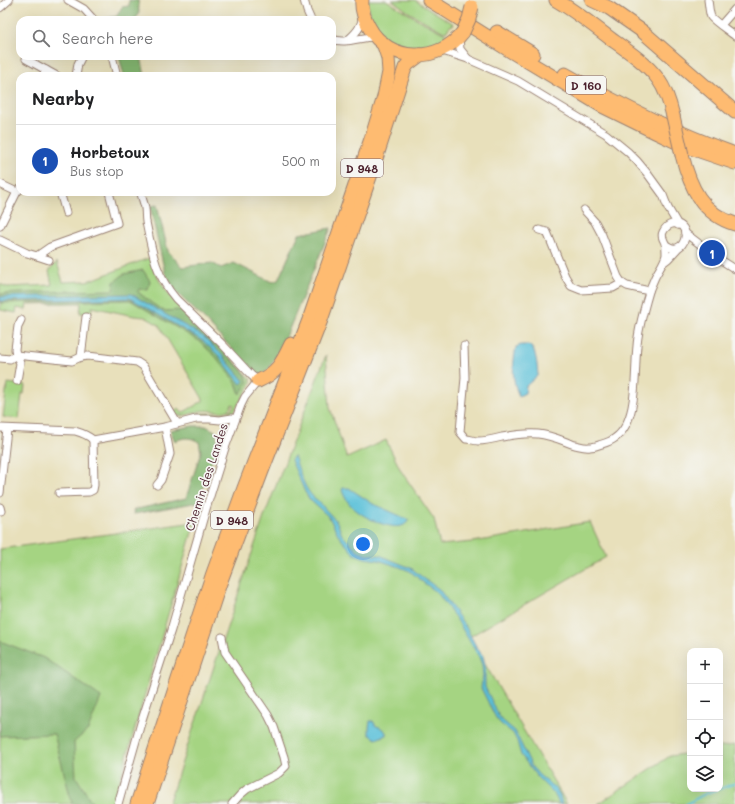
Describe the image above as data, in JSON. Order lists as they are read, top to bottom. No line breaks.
{"streets":{"highway":["D 160","D 948"],"street":["Chemin des Landes"]},"page":{"search":"Search here","heading":"Nearby","list":[{"mark":"1","name":"Horbetoux","note":"Bus stop","value":"500 m"}],"pins":"1","map_buttons":["+","−"]}}
